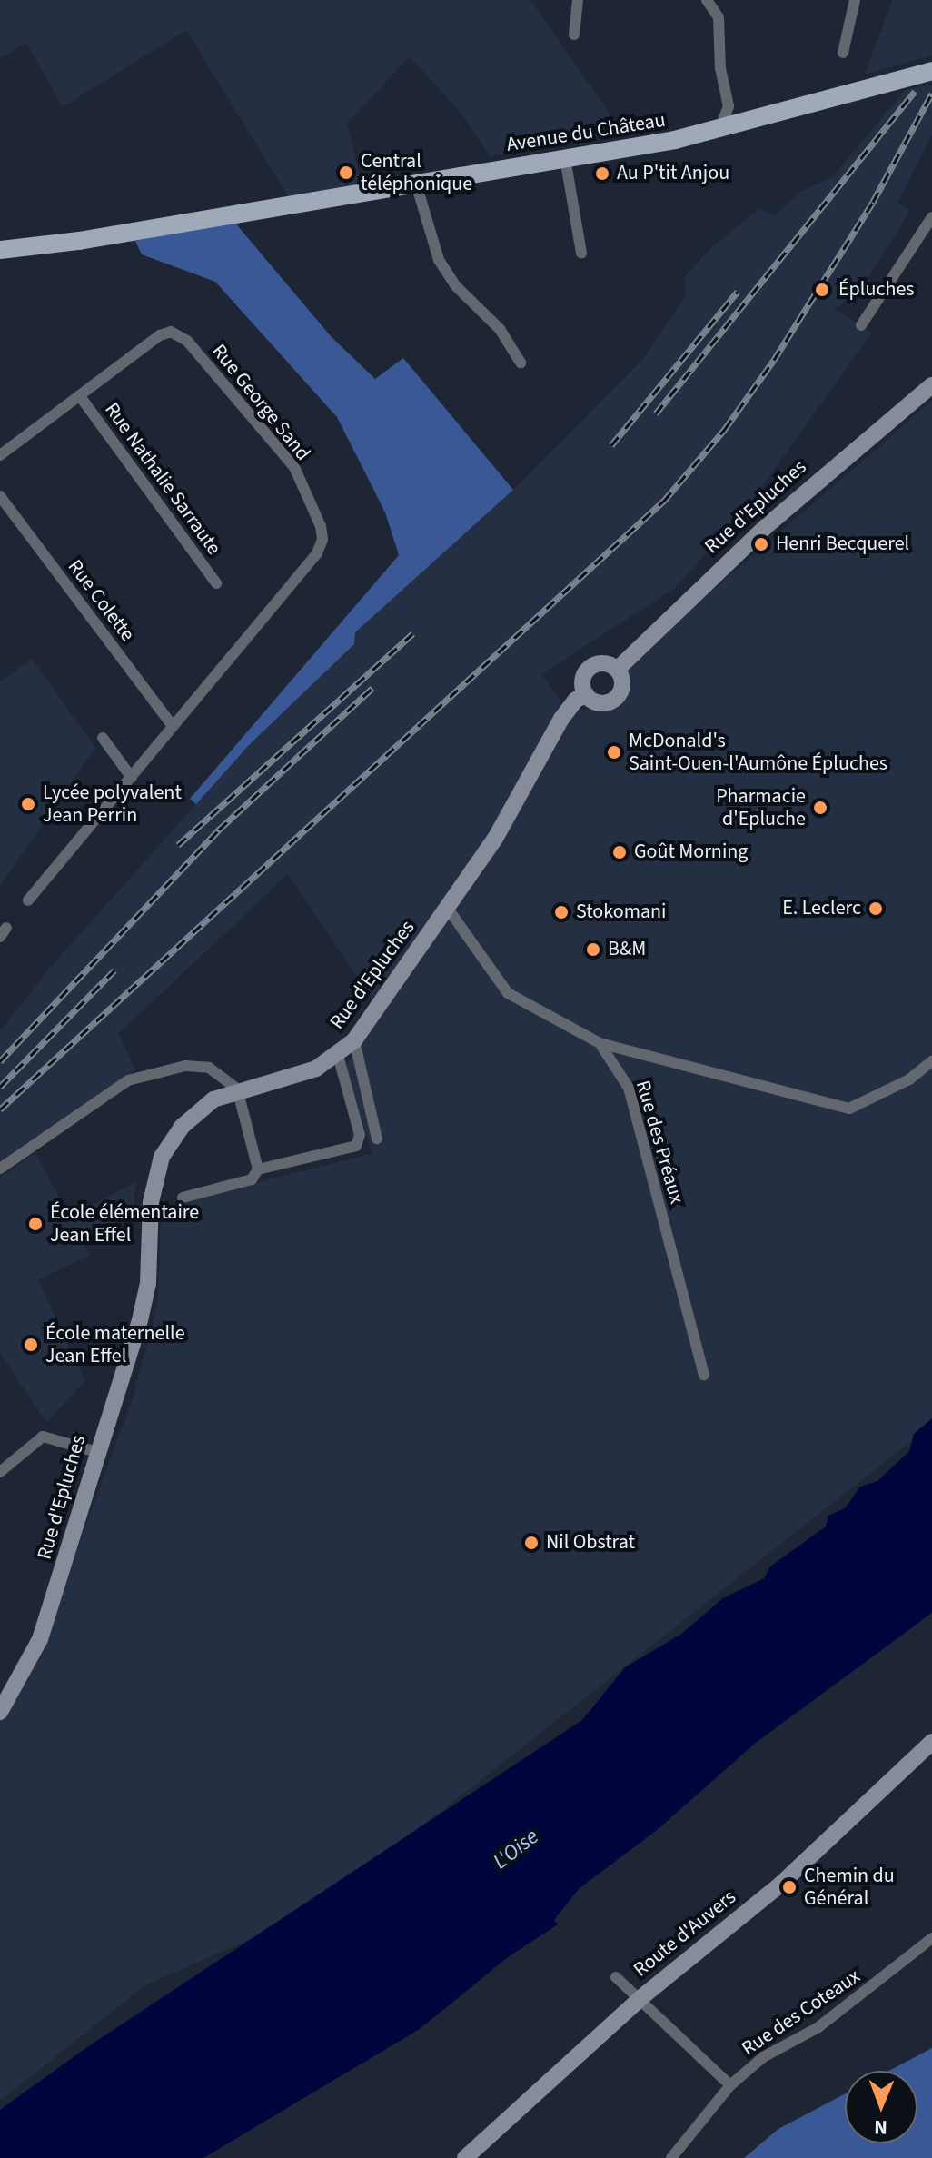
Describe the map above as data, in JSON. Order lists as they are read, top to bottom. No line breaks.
{"streets":{"main road":["Avenue du Château"],"street":["Rue George Sand","Rue Nathalie Sarraute","Rue d'Epluches","Rue Colette","Rue des Préaux","Route d'Auvers","Rue des Coteaux"]},"crossings":[["Rue George Sand","Rue Nathalie Sarraute"],["Rue George Sand","Rue Colette"]],"water":["L'Oise"],"places":["Central téléphonique","Au P'tit Anjou","Épluches","Henri Becquerel","McDonald's Saint-Ouen-l'Aumône Épluches","Lycée polyvalent Jean Perrin","Pharmacie d'Epluche","Goût Morning","E. Leclerc","Stokomani","B&M","École élémentaire Jean Effel","École maternelle Jean Effel","Nil Obstrat","Chemin du Général"],"north":"bottom"}
